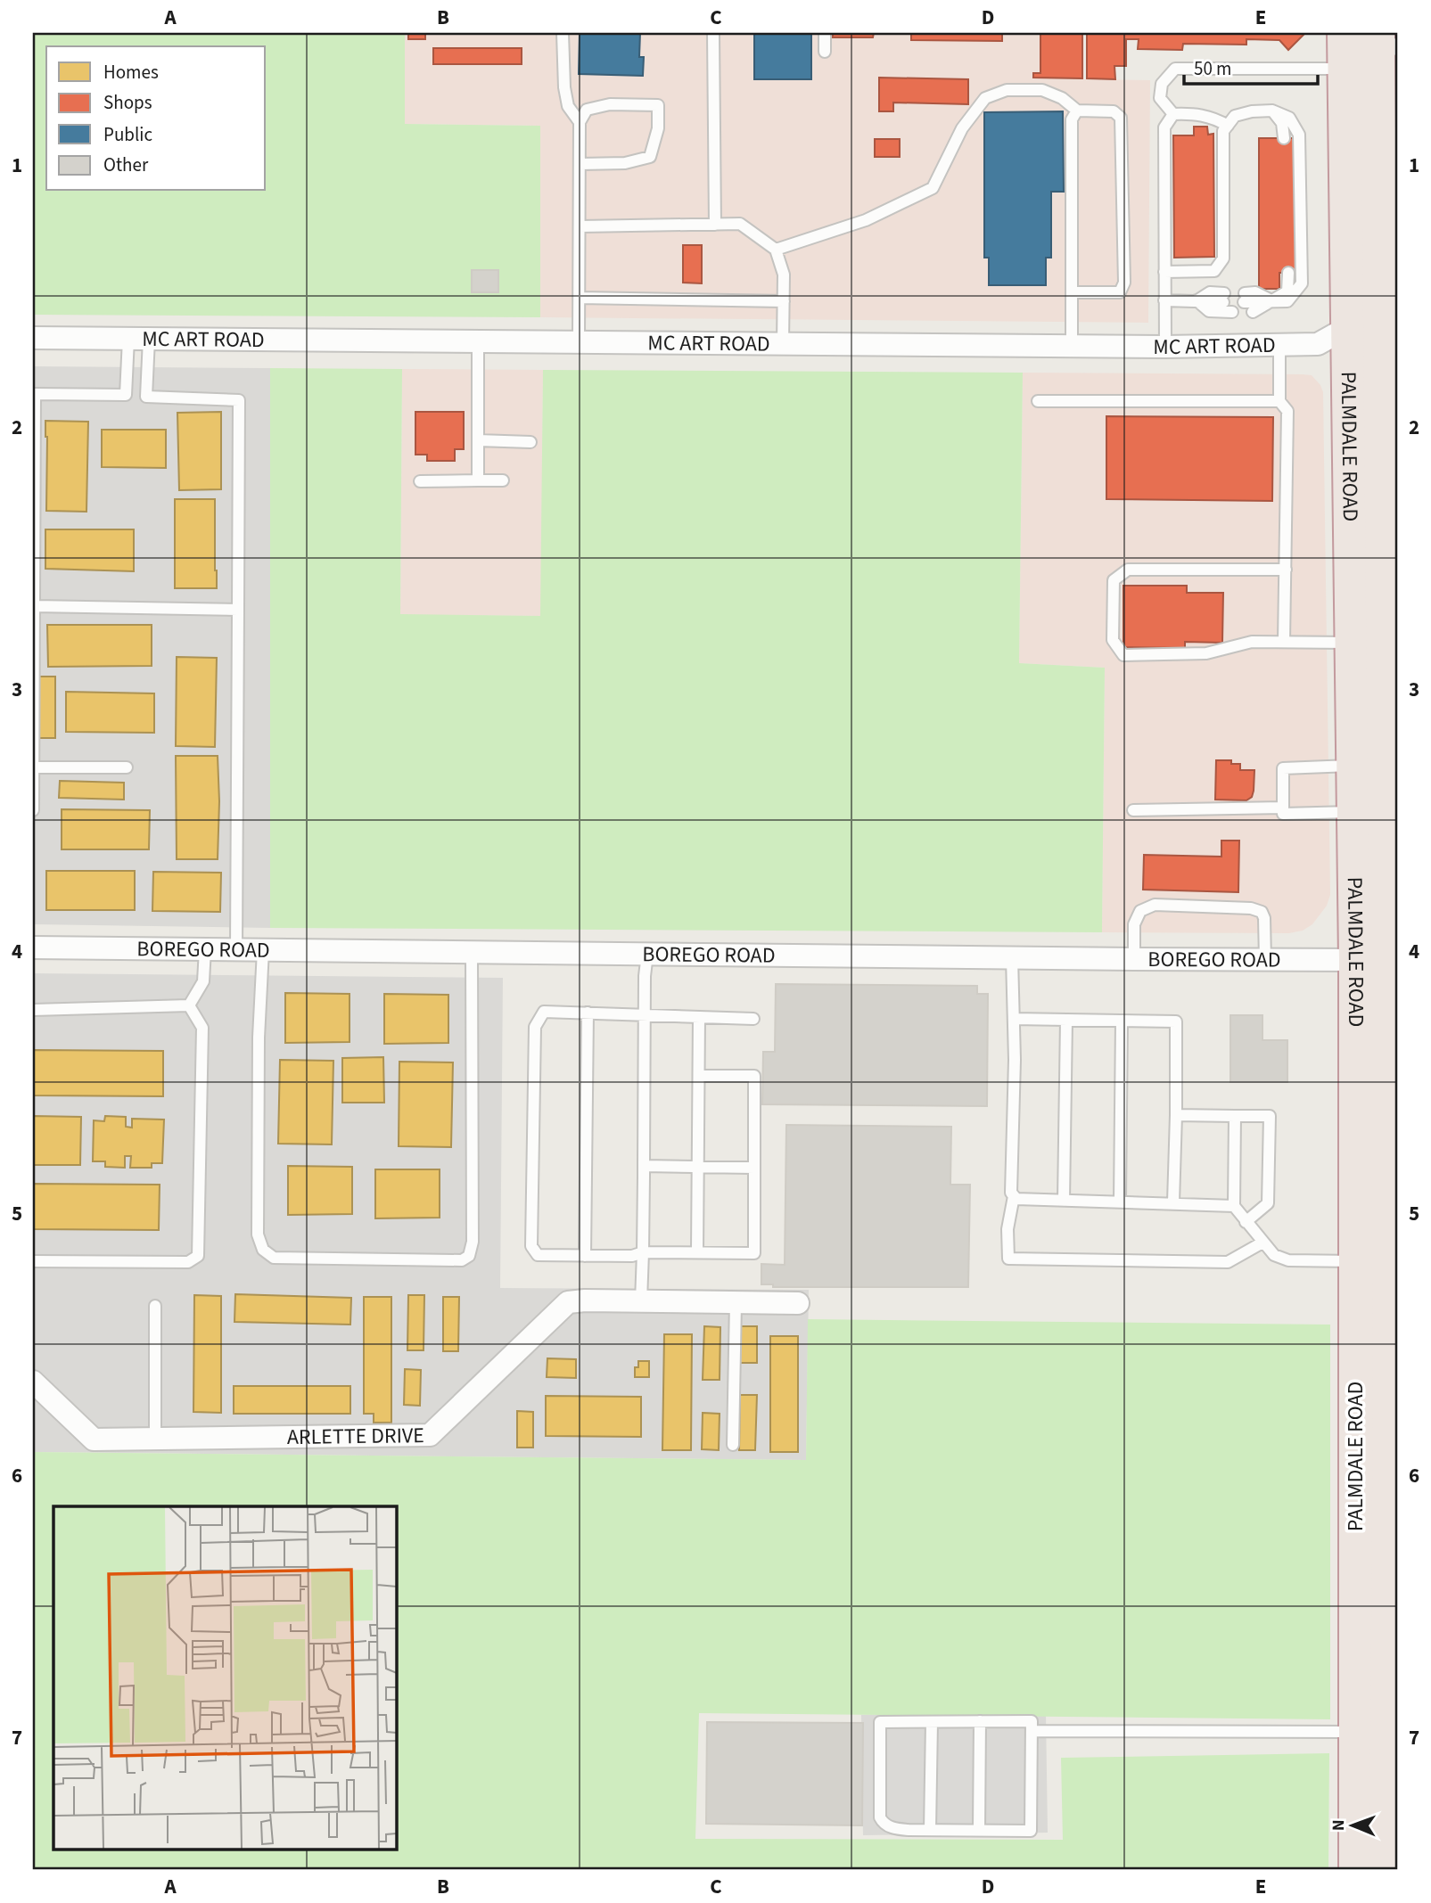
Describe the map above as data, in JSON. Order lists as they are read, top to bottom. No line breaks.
{"streets":{"highway":["PALMDALE ROAD"],"street":["MC ART ROAD","BOREGO ROAD","ARLETTE DRIVE"]},"crossings":[["MC ART ROAD","PALMDALE ROAD"],["PALMDALE ROAD","BOREGO ROAD"]],"legend":["Homes","Shops","Public","Other"],"scale_bar":"50 m","north":"left","grid":{"columns":["A","B","C","D","E"],"rows":["1","2","3","4","5","6","7"]}}
